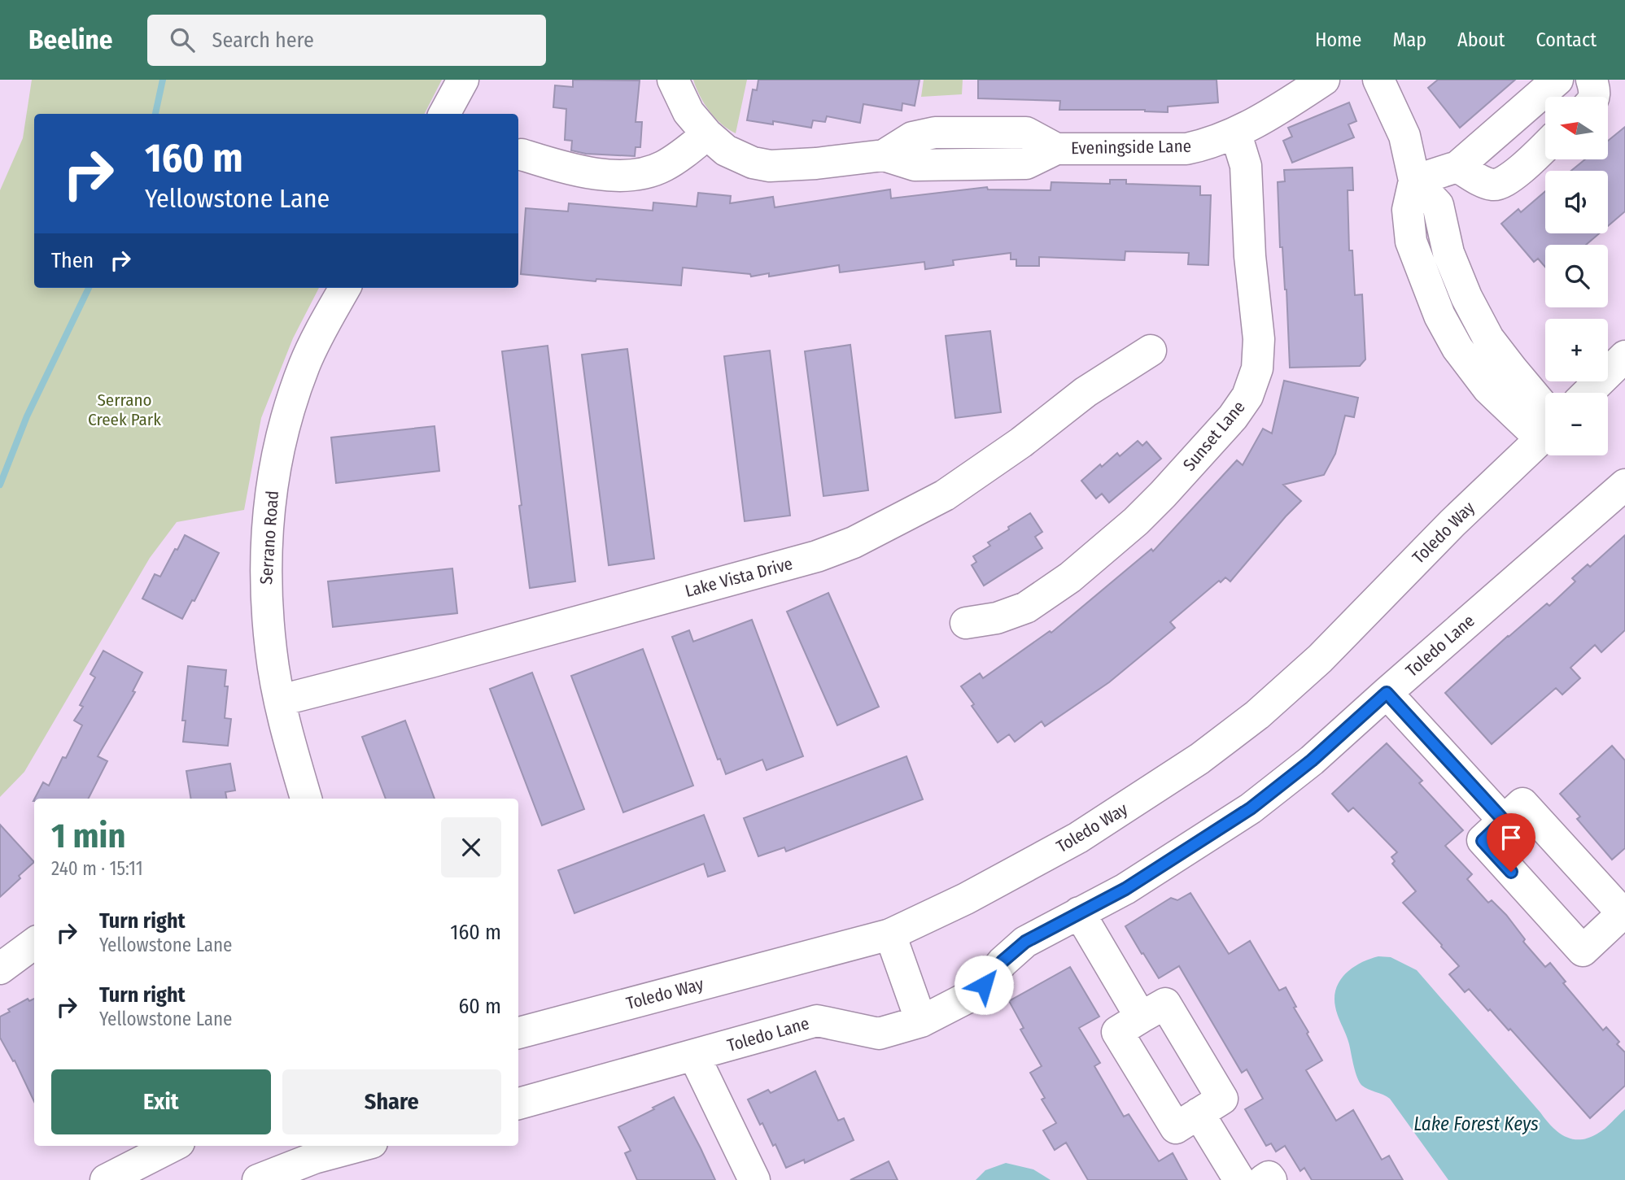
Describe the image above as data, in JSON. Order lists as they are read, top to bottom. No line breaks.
{"streets":{"street":["Eveningside Lane","Sunset Lane","Toledo Way","Serrano Road","Lake Vista Drive","Toledo Lane"]},"crossings":[["Eveningside Lane","Sunset Lane"],["Serrano Road","Lake Vista Drive"]],"water":["Lake Forest Keys"],"parks":["Serrano Creek Park"],"north":"left","page":{"header":"Beeline","search":"Search here","nav":["Home","Map","About","Contact"],"map_buttons":["+","−"],"turn":["160 m","Yellowstone Lane"],"then":"Then","heading":["1 min","240 m · 15:11"],"list":[{"name":"Turn right","note":"Yellowstone Lane","value":"160 m"},{"name":"Turn right","note":"Yellowstone Lane","value":"60 m"}],"buttons":["Exit","Share"]}}
